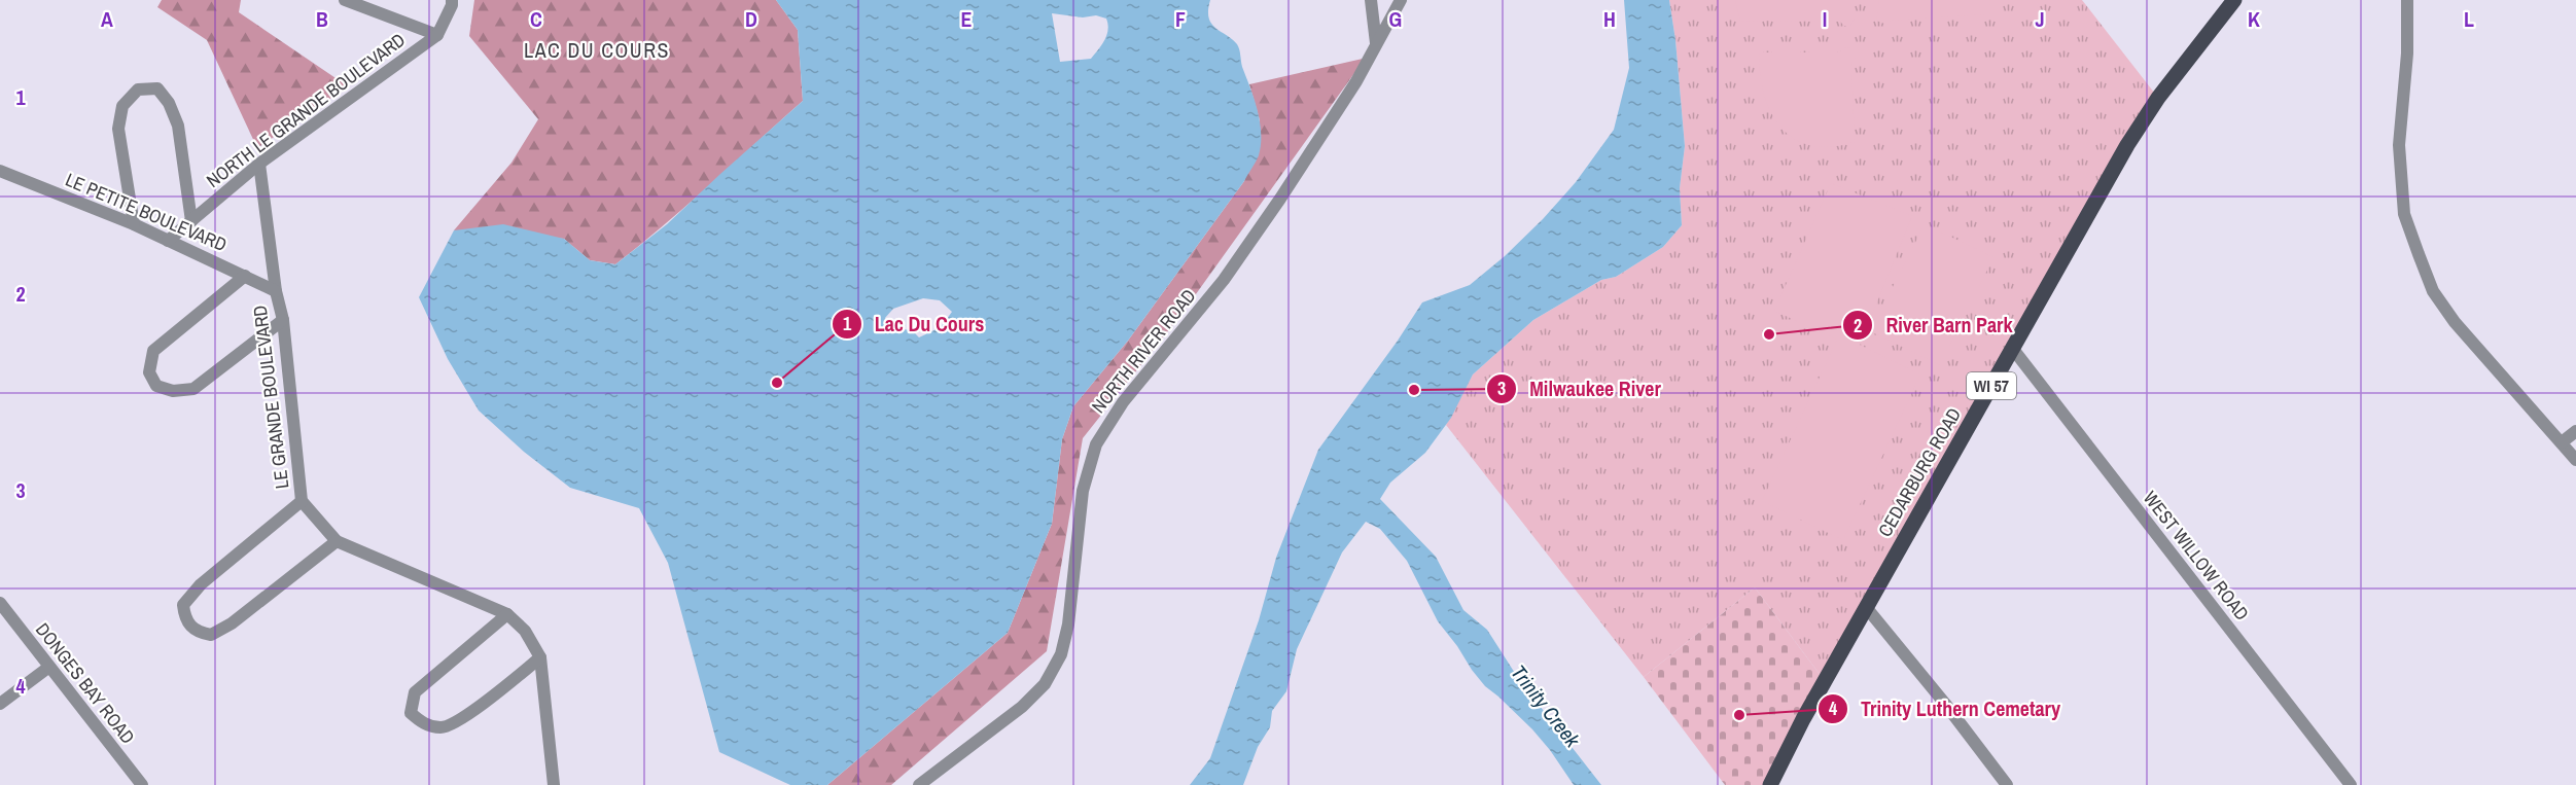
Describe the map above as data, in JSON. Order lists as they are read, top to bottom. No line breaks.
{"streets":{"main road":["WI 57","CEDARBURG ROAD"],"street":["NORTH LE GRANDE BOULEVARD","LE PETITE BOULEVARD","NORTH RIVER ROAD","LE GRANDE BOULEVARD","WEST WILLOW ROAD","DONGES BAY ROAD"]},"crossings":[["NORTH LE GRANDE BOULEVARD","LE PETITE BOULEVARD"],["NORTH LE GRANDE BOULEVARD","LE GRANDE BOULEVARD"],["LE PETITE BOULEVARD","LE GRANDE BOULEVARD"],["CEDARBURG ROAD","WEST WILLOW ROAD"]],"districts":["LAC DU COURS"],"water":["Trinity Creek"],"places":["River Barn Park","Lac Du Cours","Milwaukee River","Trinity Luthern Cemetary"],"grid":{"columns":["A","B","C","D","E","F","G","H","I","J","K","L"],"rows":["1","2","3","4"]}}
